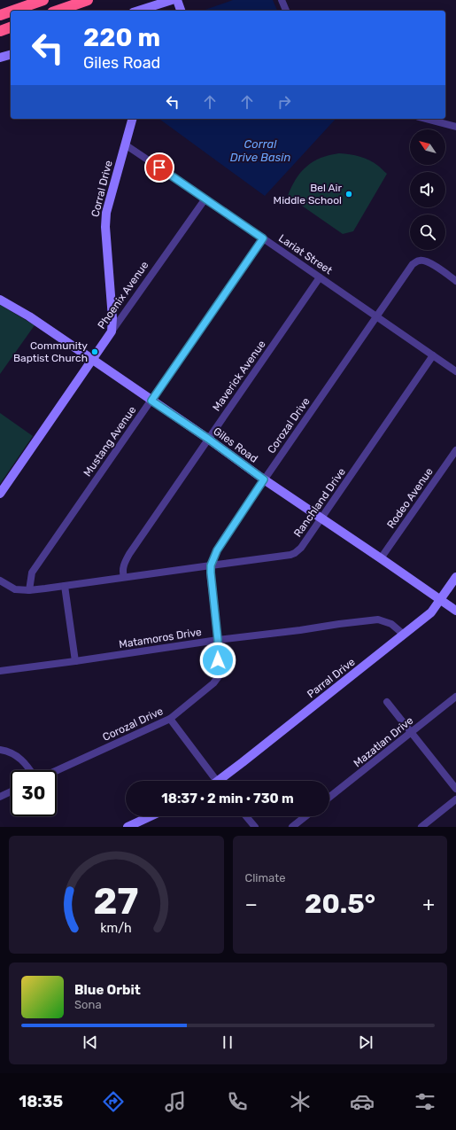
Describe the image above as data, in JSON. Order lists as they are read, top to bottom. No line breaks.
{"streets":{"street":["Corral Drive","Lariat Street","Phoenix Avenue","Maverick Avenue","Corozal Drive","Mustang Avenue","Giles Road","Rodeo Avenue","Ranchland Drive","Matamoros Drive","Parral Drive","Mazatlan Drive"]},"crossings":[["Corral Drive","Lariat Street"],["Corral Drive","Phoenix Avenue"],["Lariat Street","Phoenix Avenue"],["Lariat Street","Maverick Avenue"],["Lariat Street","Corozal Drive"],["Lariat Street","Mustang Avenue"],["Lariat Street","Ranchland Drive"],["Phoenix Avenue","Giles Road"],["Maverick Avenue","Giles Road"],["Maverick Avenue","Ranchland Drive"],["Corozal Drive","Giles Road"],["Corozal Drive","Ranchland Drive"],["Corozal Drive","Matamoros Drive"],["Mustang Avenue","Giles Road"],["Mustang Avenue","Ranchland Drive"],["Giles Road","Rodeo Avenue"],["Giles Road","Ranchland Drive"],["Giles Road","Parral Drive"],["Matamoros Drive","Parral Drive"]],"water":["Corral Drive Basin"],"places":["Bel Air Middle School","Community Baptist Church"],"north":"top left","page":{"turn":["220 m","Giles Road"],"limit":"30","trip":"18:37 · 2 min · 730 m","tile":"Climate","heat":["−","20.5°","+"],"song":["Blue Orbit","Sona"],"tabs":"18:35","gauge":["27","km/h"]}}
